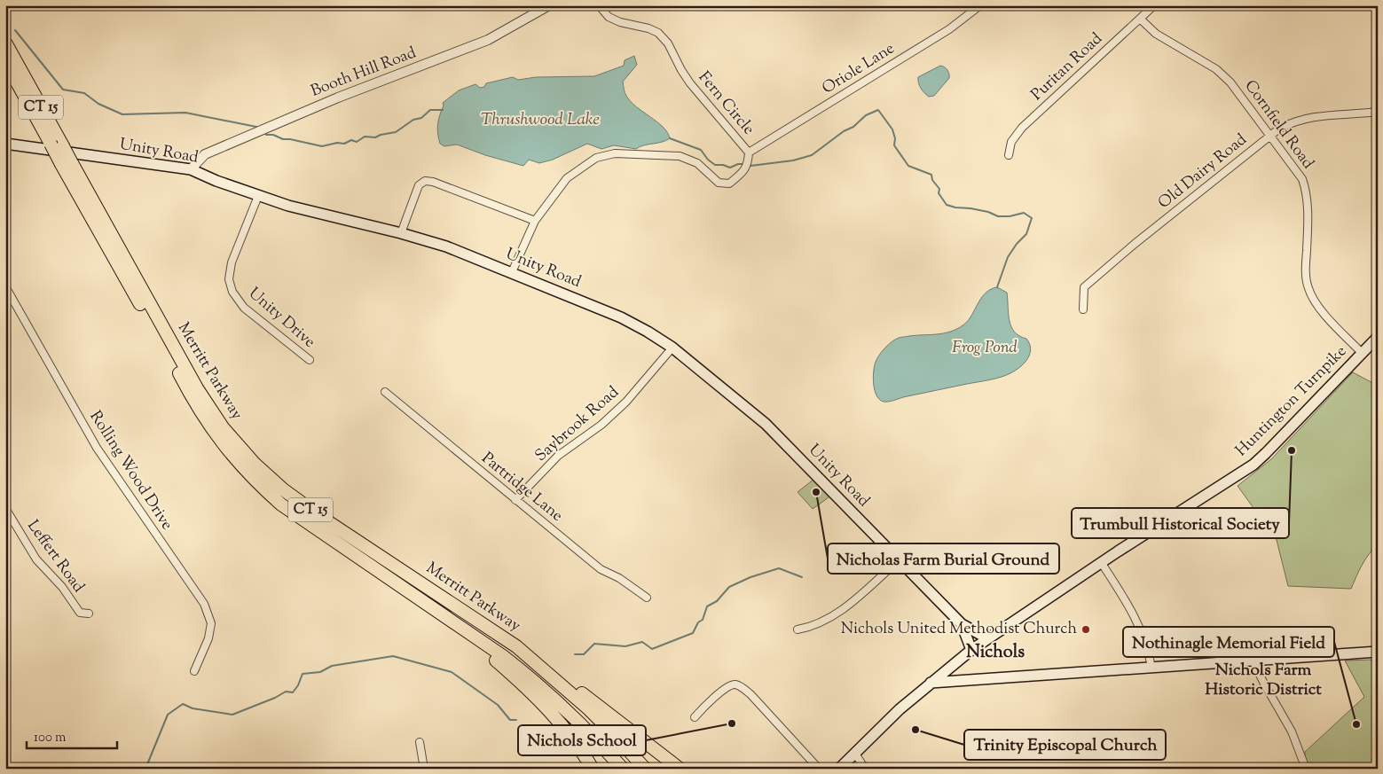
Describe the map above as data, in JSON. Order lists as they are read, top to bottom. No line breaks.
{"streets":{"highway":["CT 15","Merritt Parkway"],"main road":["Unity Road","Huntington Turnpike"],"street":["Puritan Road","Oriole Lane","Booth Hill Road","Fern Circle","Cornfield Road","Old Dairy Road","Unity Drive","Saybrook Road","Rolling Wood Drive","Partridge Lane","Leffert Road"]},"crossings":[["Puritan Road","Cornfield Road"],["Oriole Lane","Fern Circle"],["Booth Hill Road","Unity Road"],["Fern Circle","Unity Road"],["Cornfield Road","Old Dairy Road"],["Cornfield Road","Huntington Turnpike"],["Unity Road","Unity Drive"],["Unity Road","Huntington Turnpike"],["Unity Road","Saybrook Road"],["Saybrook Road","Partridge Lane"]],"districts":["Nichols","Nichols Farm Historic District"],"water":["Thrushwood Lake","Frog Pond"],"places":["Trumbull Historical Society","Nicholas Farm Burial Ground","Nichols United Methodist Church","Nichols School","Nothinagle Memorial Field","Trinity Episcopal Church"],"scale_bar":"100 m"}
